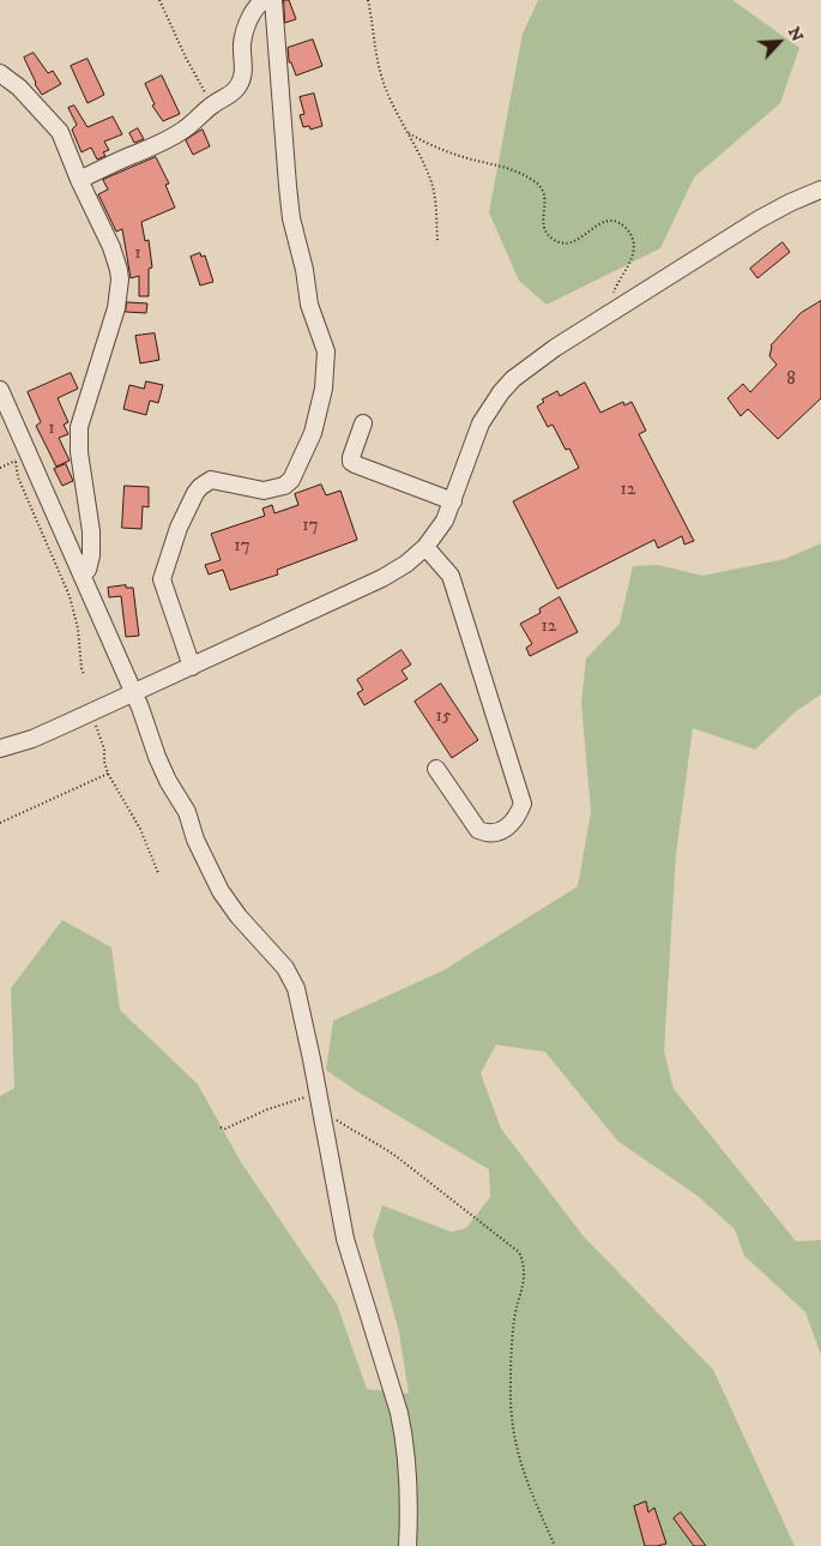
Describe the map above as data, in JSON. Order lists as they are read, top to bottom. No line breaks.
{"house_numbers":["1","8","1","12","17","17","12","15"],"north":"top right"}
